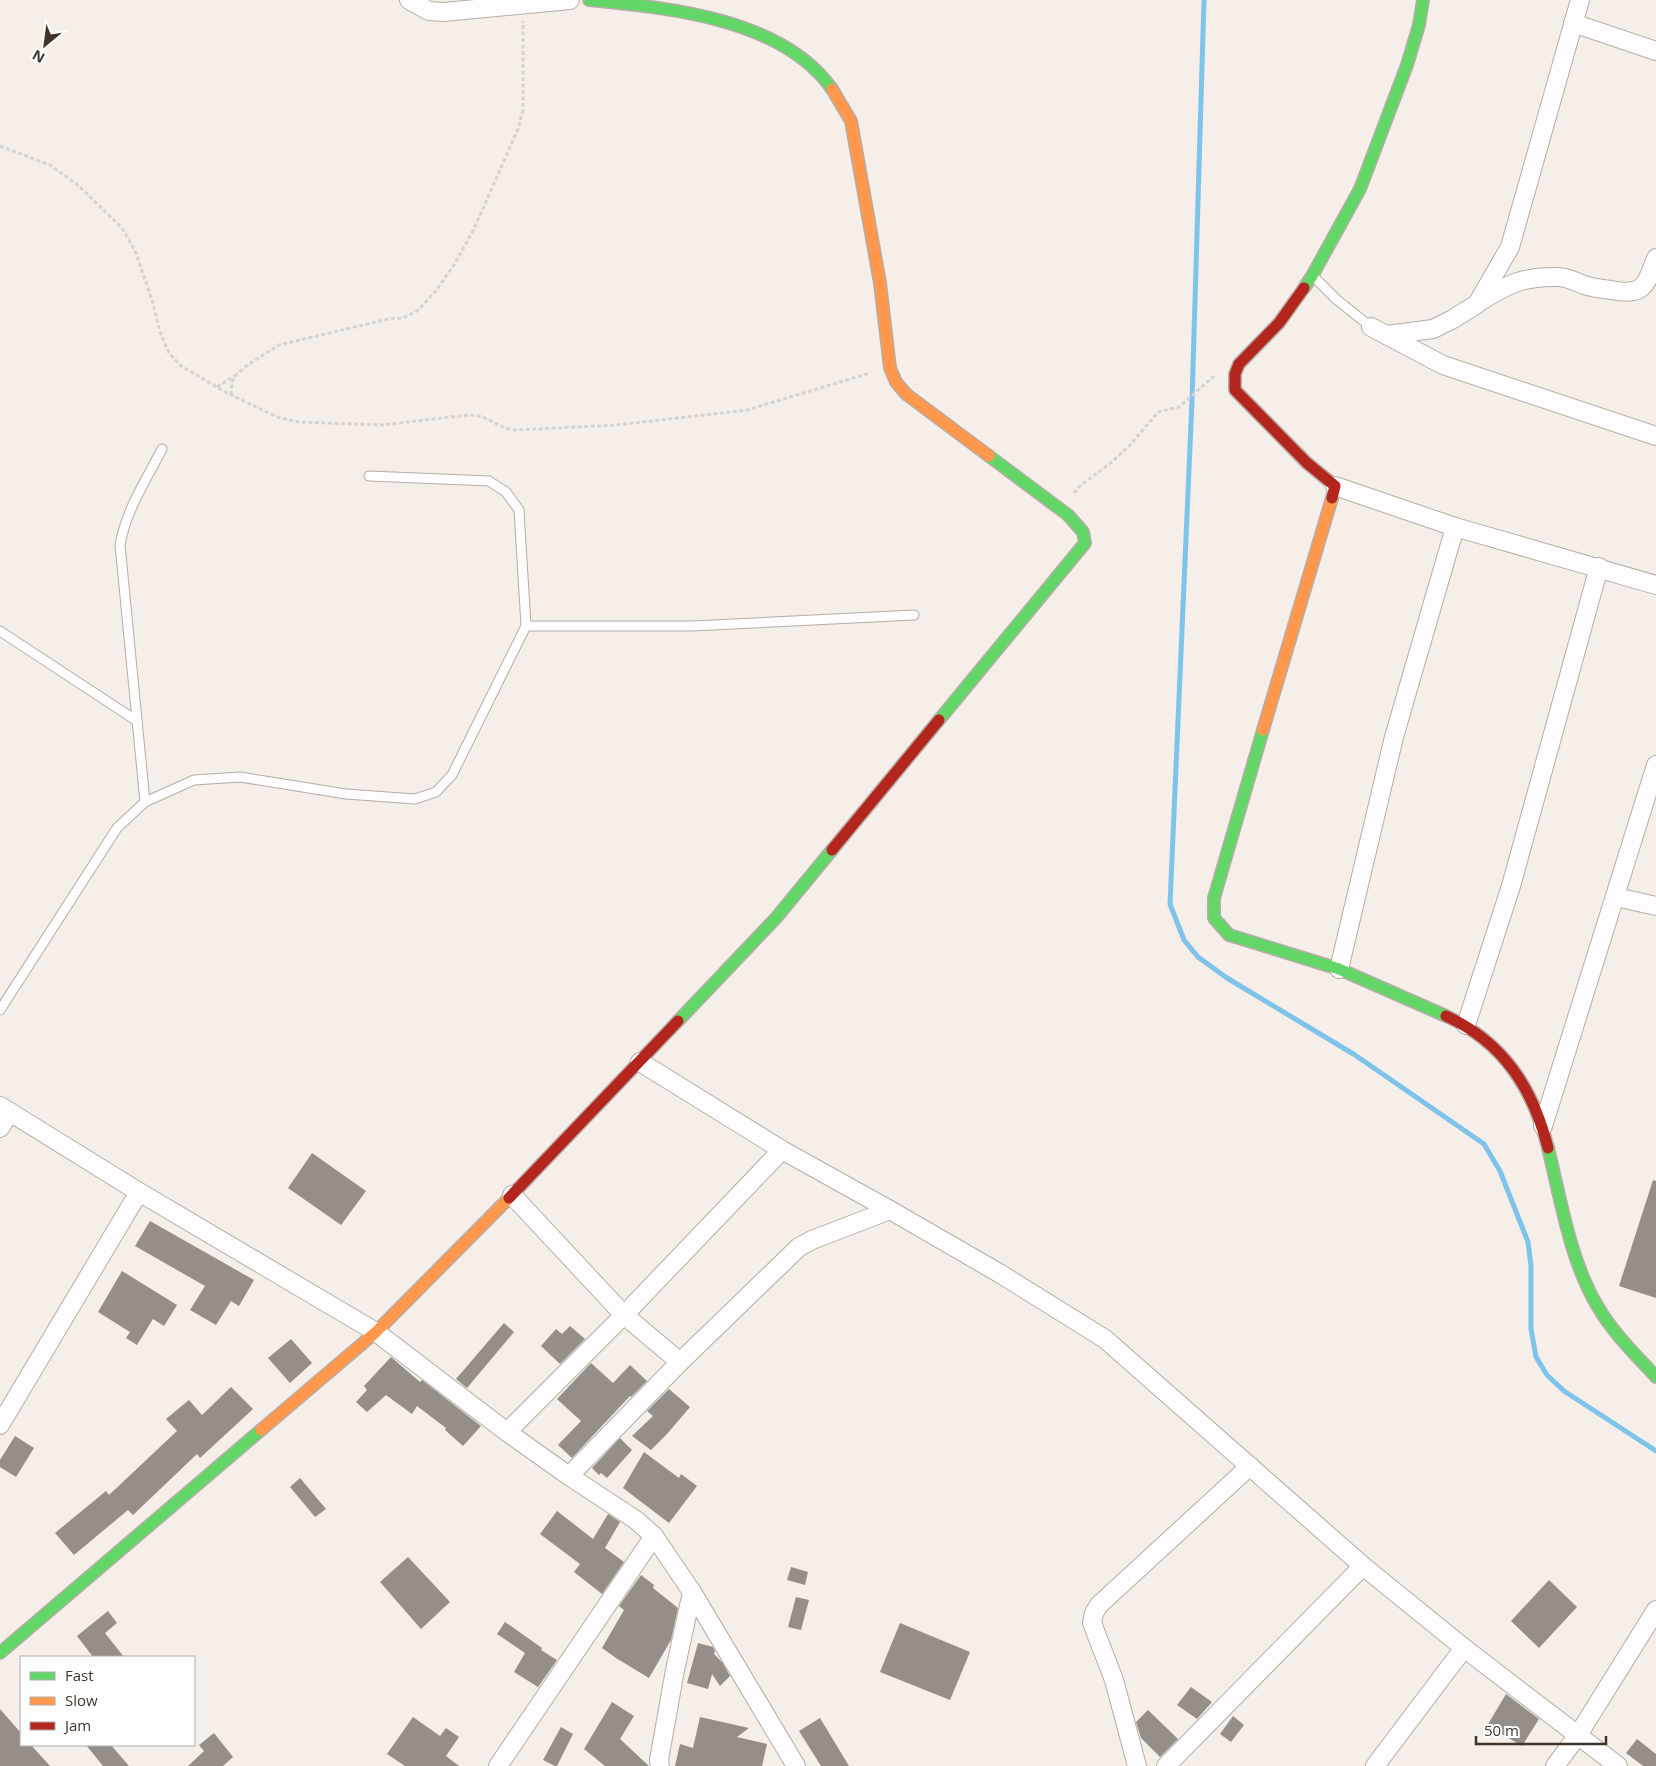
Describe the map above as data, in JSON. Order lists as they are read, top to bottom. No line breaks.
{"legend":["Fast","Slow","Jam"],"scale_bar":"50 m","north":"bottom left"}
